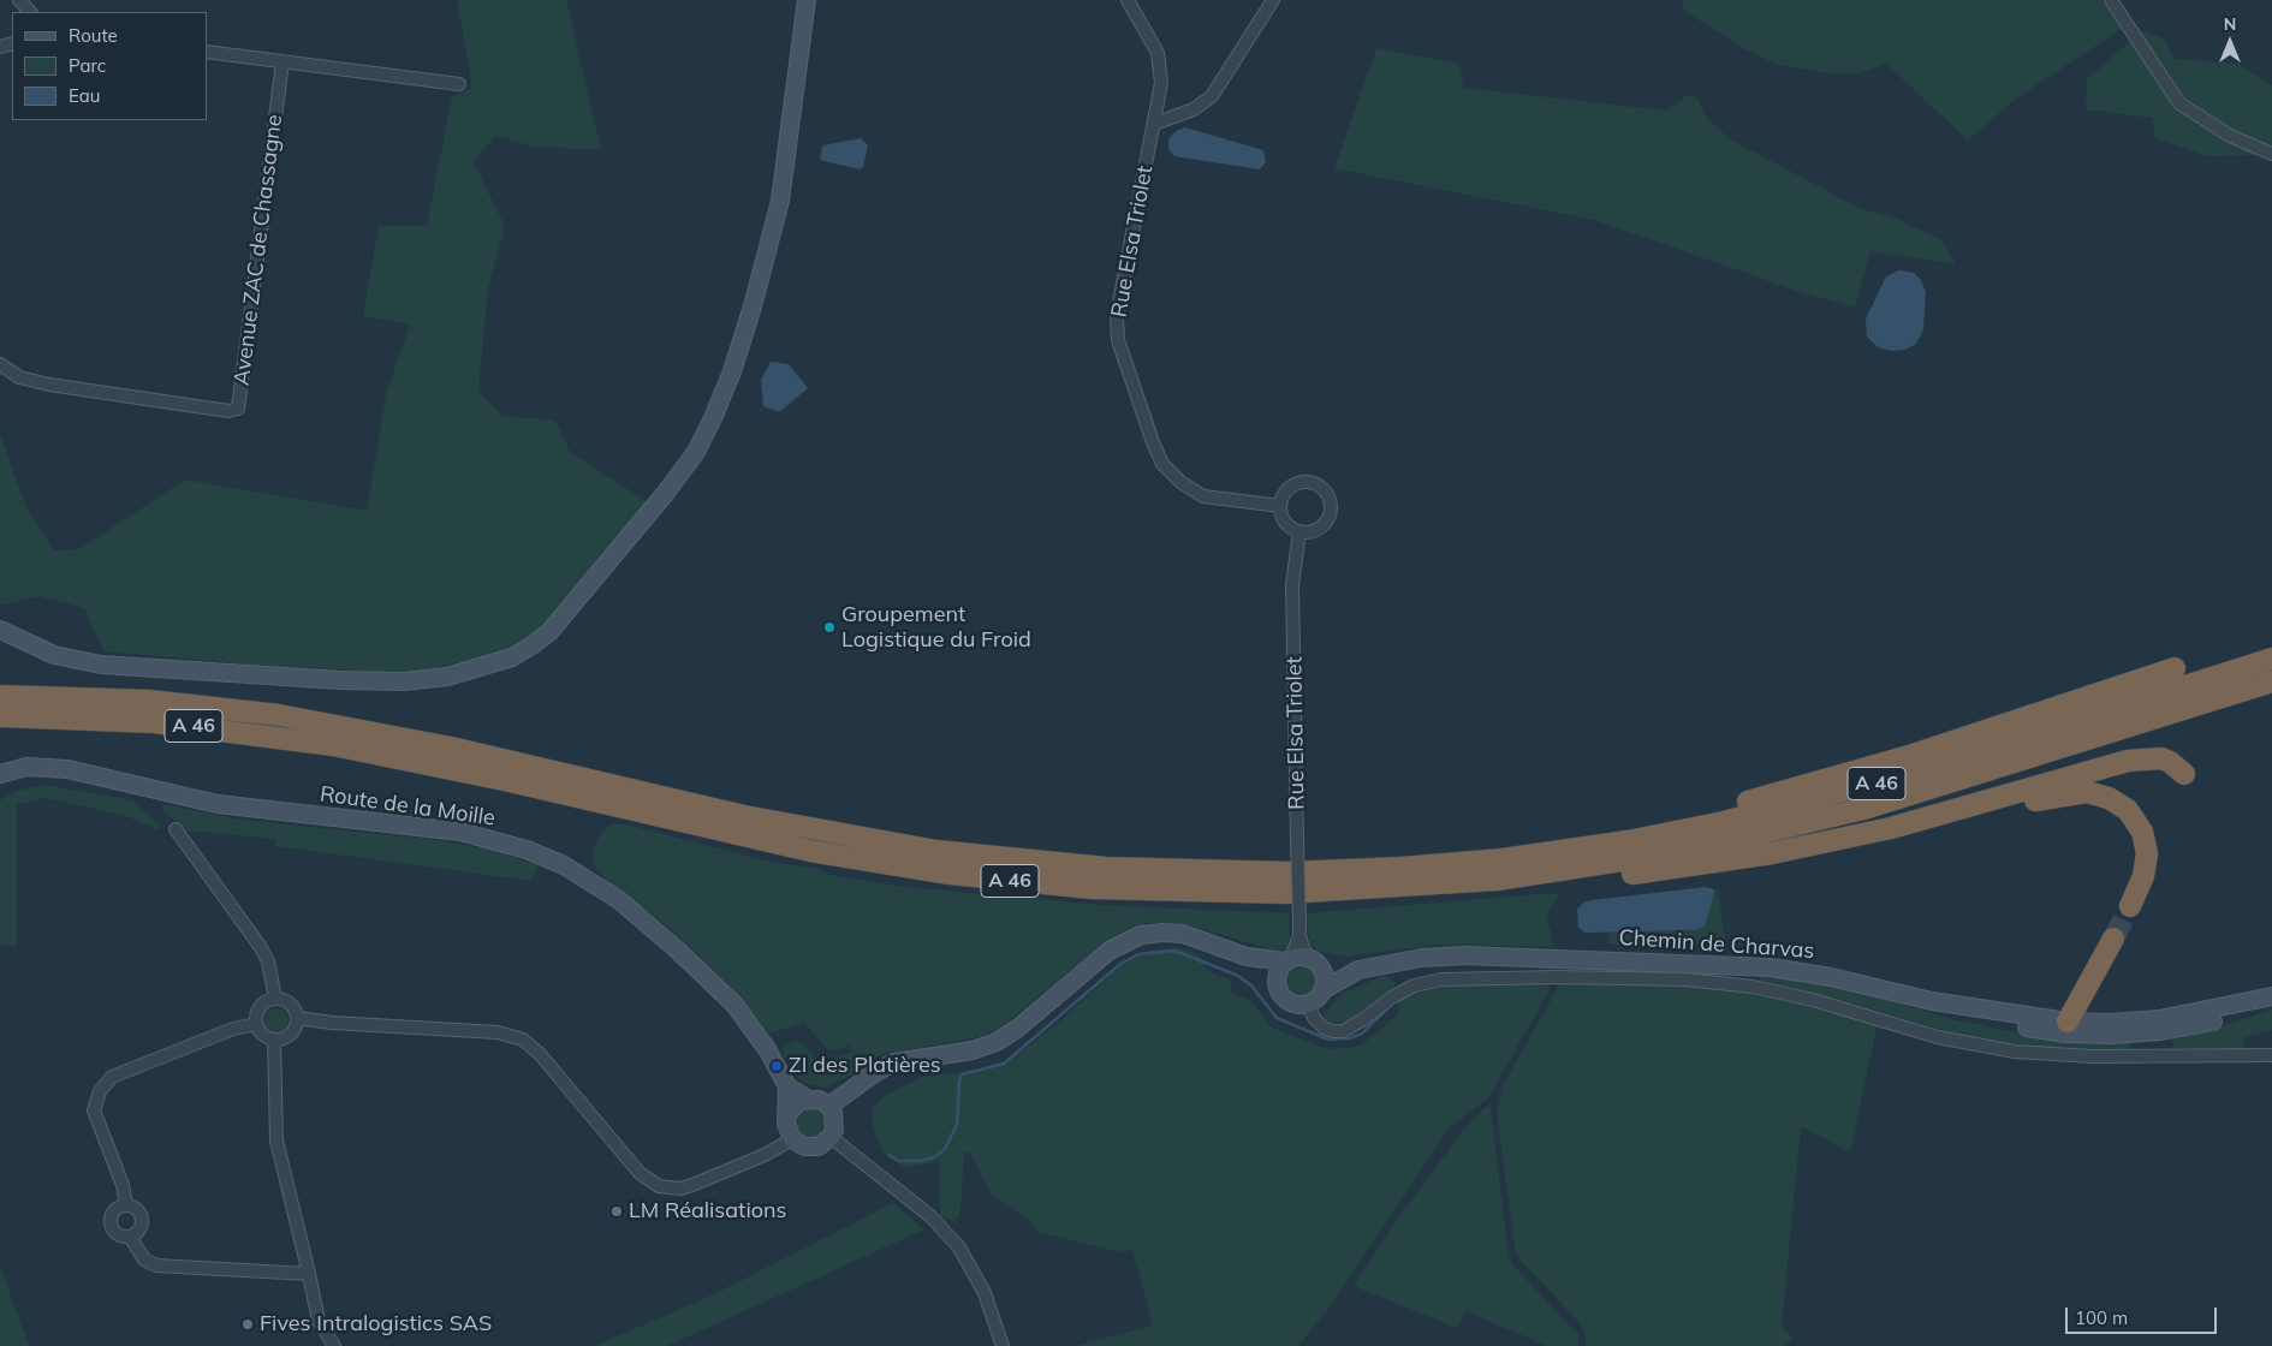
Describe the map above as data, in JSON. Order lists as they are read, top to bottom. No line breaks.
{"streets":{"highway":["A 46"],"street":["Rue Elsa Triolet","Avenue ZAC de Chassagne","Route de la Moille","Chemin de Charvas"]},"crossings":[["Rue Elsa Triolet","Chemin de Charvas"]],"places":["Groupement Logistique du Froid","ZI des Platières","LM Réalisations","Fives Intralogistics SAS"],"legend":["Route","Parc","Eau"],"scale_bar":"100 m","north":"top"}
